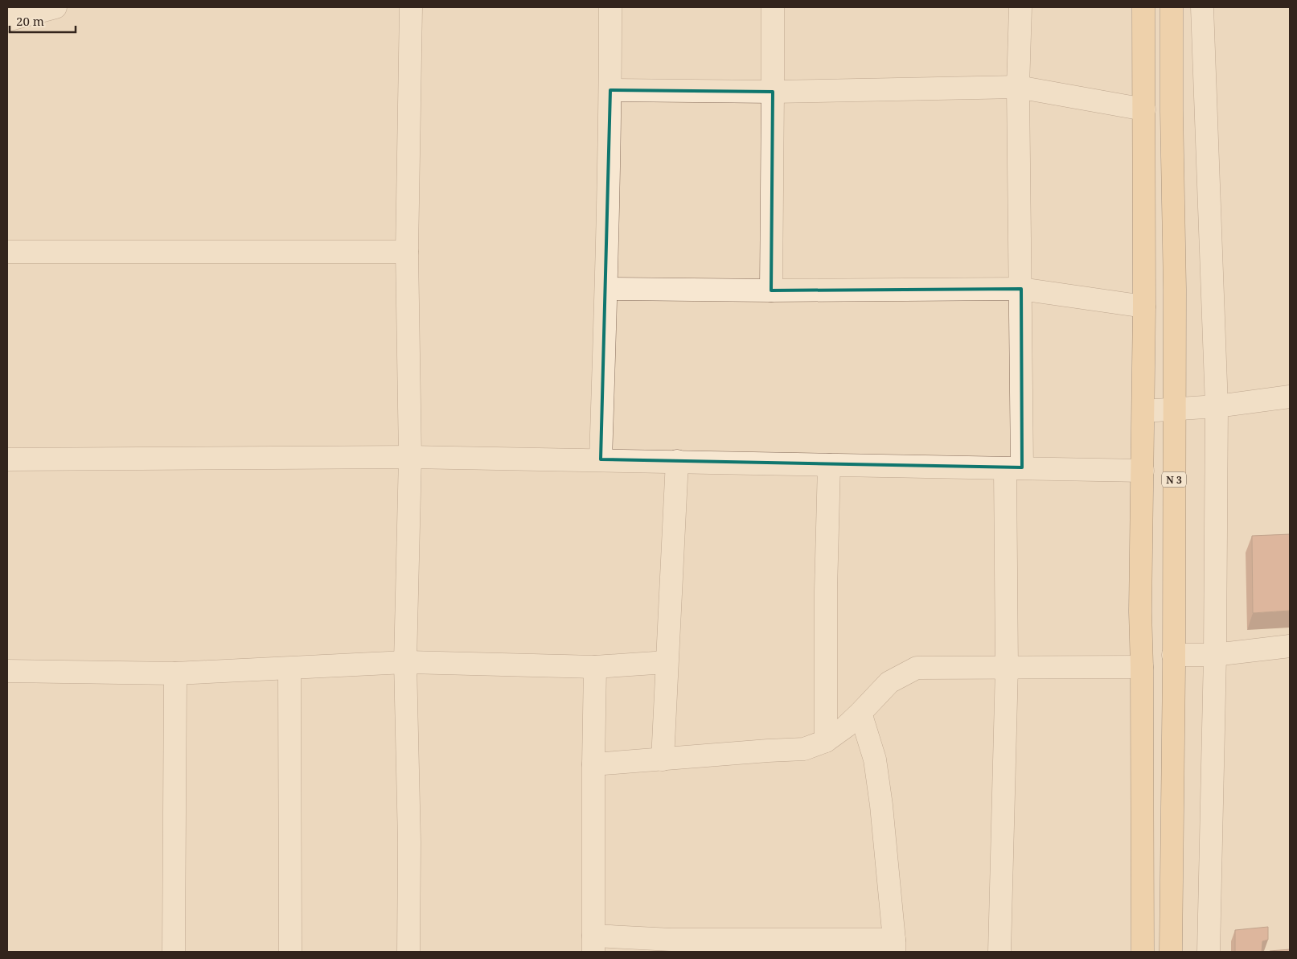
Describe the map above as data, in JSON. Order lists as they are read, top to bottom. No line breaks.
{"streets":{"main road":["N 3"]},"scale_bar":"20 m"}
